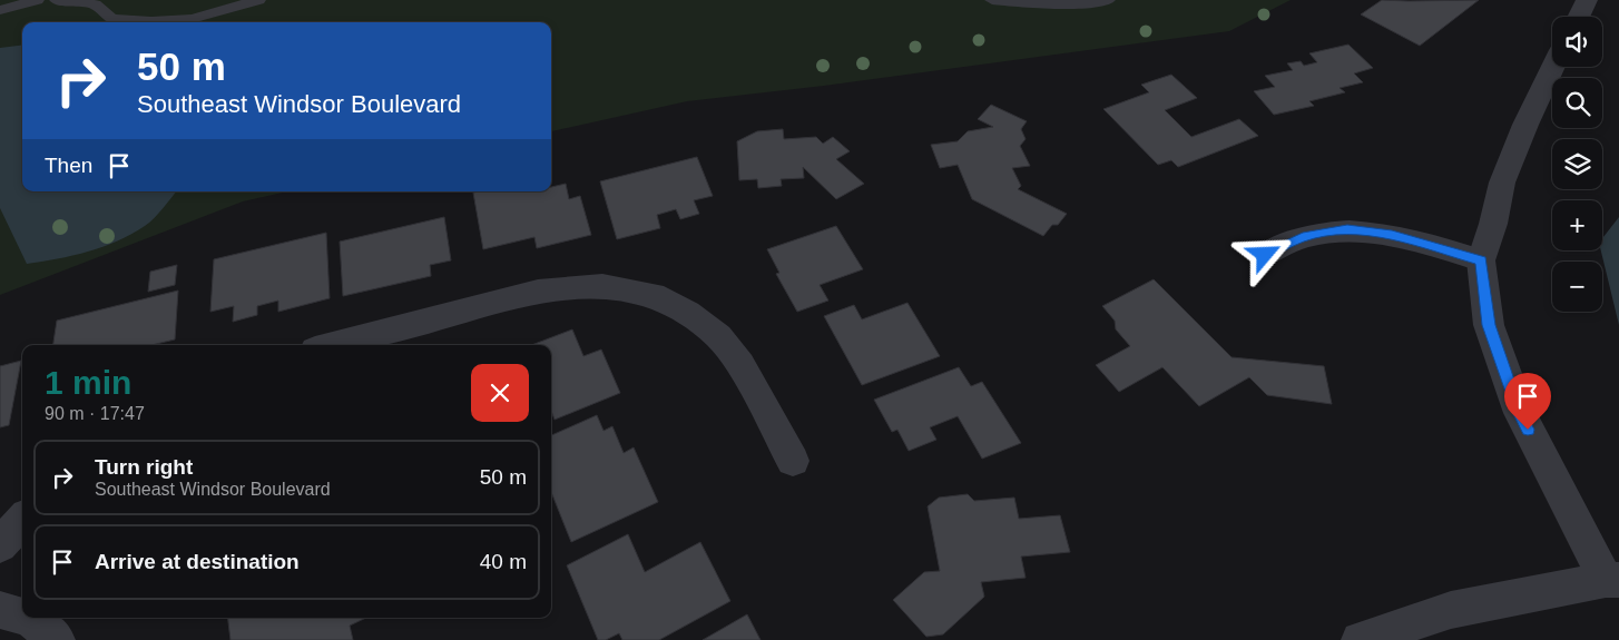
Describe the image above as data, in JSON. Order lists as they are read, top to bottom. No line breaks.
{"page":{"map_buttons":["+","−"],"turn":["50 m","Southeast Windsor Boulevard"],"then":"Then","heading":["1 min","90 m · 17:47"],"list":[{"name":"Turn right","note":"Southeast Windsor Boulevard","value":"50 m"},{"name":"Arrive at destination","value":"40 m"}]}}
